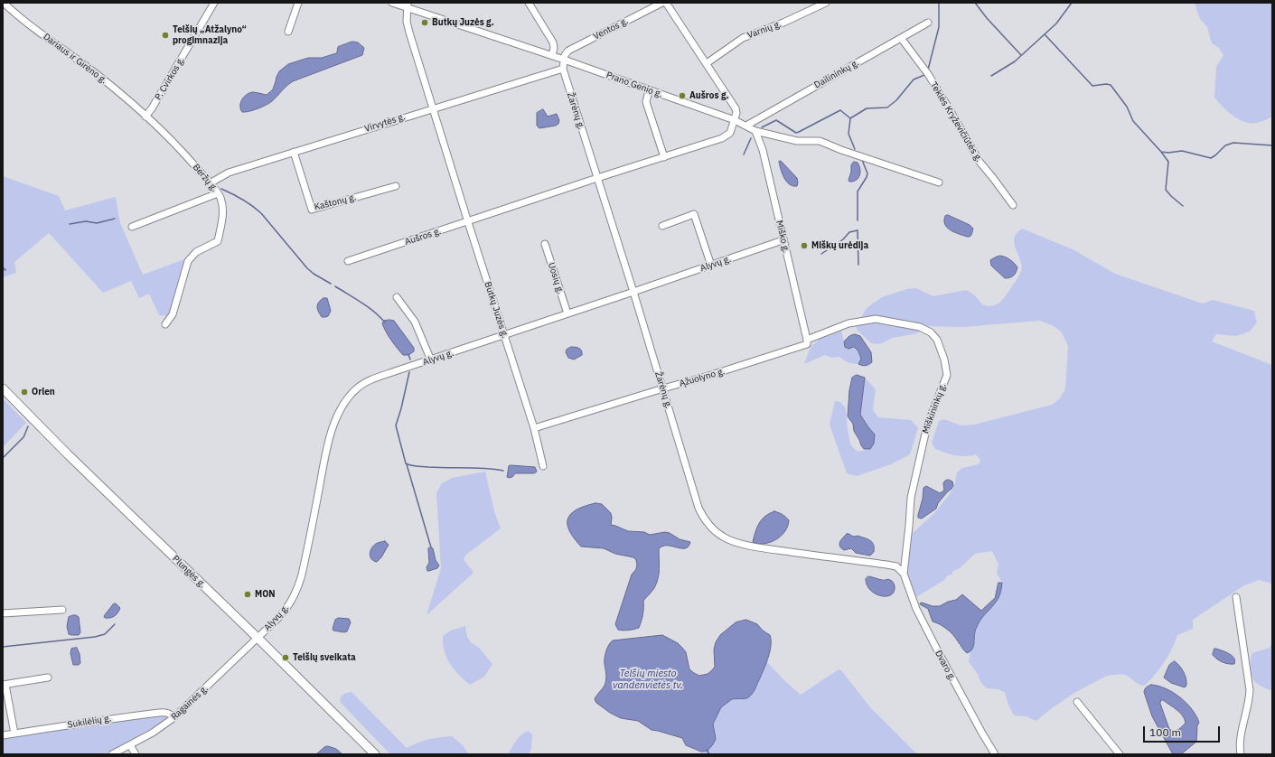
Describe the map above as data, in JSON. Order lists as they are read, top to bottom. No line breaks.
{"streets":{"main road":["Plungės g."],"street":["Ventos g.","Varnių g.","Dariaus ir Girėno g.","Dailininkų g.","P. Cvirkos g.","Prano Genio g.","Žarėnų g.","Teklės Kryževičiūtės g.","Virvytės g.","Beržų g.","Kaštonų g.","Aušros g.","Miško g.","Alyvų g.","Uosių g.","Butkų Juzės g.","Ąžuolyno g.","Miškininkų g.","Dvaro g.","Ragainės g.","Sukilėlių g."]},"crossings":[["Ventos g.","Prano Genio g."],["Ventos g.","Žarėnų g."],["Dariaus ir Girėno g.","P. Cvirkos g."],["Dariaus ir Girėno g.","Beržų g."],["Dailininkų g.","Prano Genio g."],["Dailininkų g.","Teklės Kryževičiūtės g."],["P. Cvirkos g.","Beržų g."],["Prano Genio g.","Žarėnų g."],["Prano Genio g.","Aušros g."],["Prano Genio g.","Miško g."],["Prano Genio g.","Butkų Juzės g."],["Žarėnų g.","Virvytės g."],["Žarėnų g.","Aušros g."],["Žarėnų g.","Alyvų g."],["Žarėnų g.","Ąžuolyno g."],["Žarėnų g.","Miškininkų g."],["Žarėnų g.","Dvaro g."],["Virvytės g.","Beržų g."],["Virvytės g.","Kaštonų g."],["Virvytės g.","Butkų Juzės g."],["Aušros g.","Butkų Juzės g."],["Miško g.","Alyvų g."],["Miško g.","Ąžuolyno g."],["Miško g.","Miškininkų g."],["Alyvų g.","Uosių g."],["Alyvų g.","Butkų Juzės g."],["Alyvų g.","Plungės g."],["Alyvų g.","Ragainės g."],["Butkų Juzės g.","Ąžuolyno g."],["Ąžuolyno g.","Miškininkų g."],["Miškininkų g.","Dvaro g."],["Plungės g.","Ragainės g."],["Ragainės g.","Sukilėlių g."]],"water":["Telšių miesto vandenvietės tv."],"places":["Butkų Juzės g.","Telšių „Atžalyno“ progimnazija","Aušros g.","Miškų urėdija","Orlen","MON","Telšių sveikata"],"scale_bar":"100 m"}
